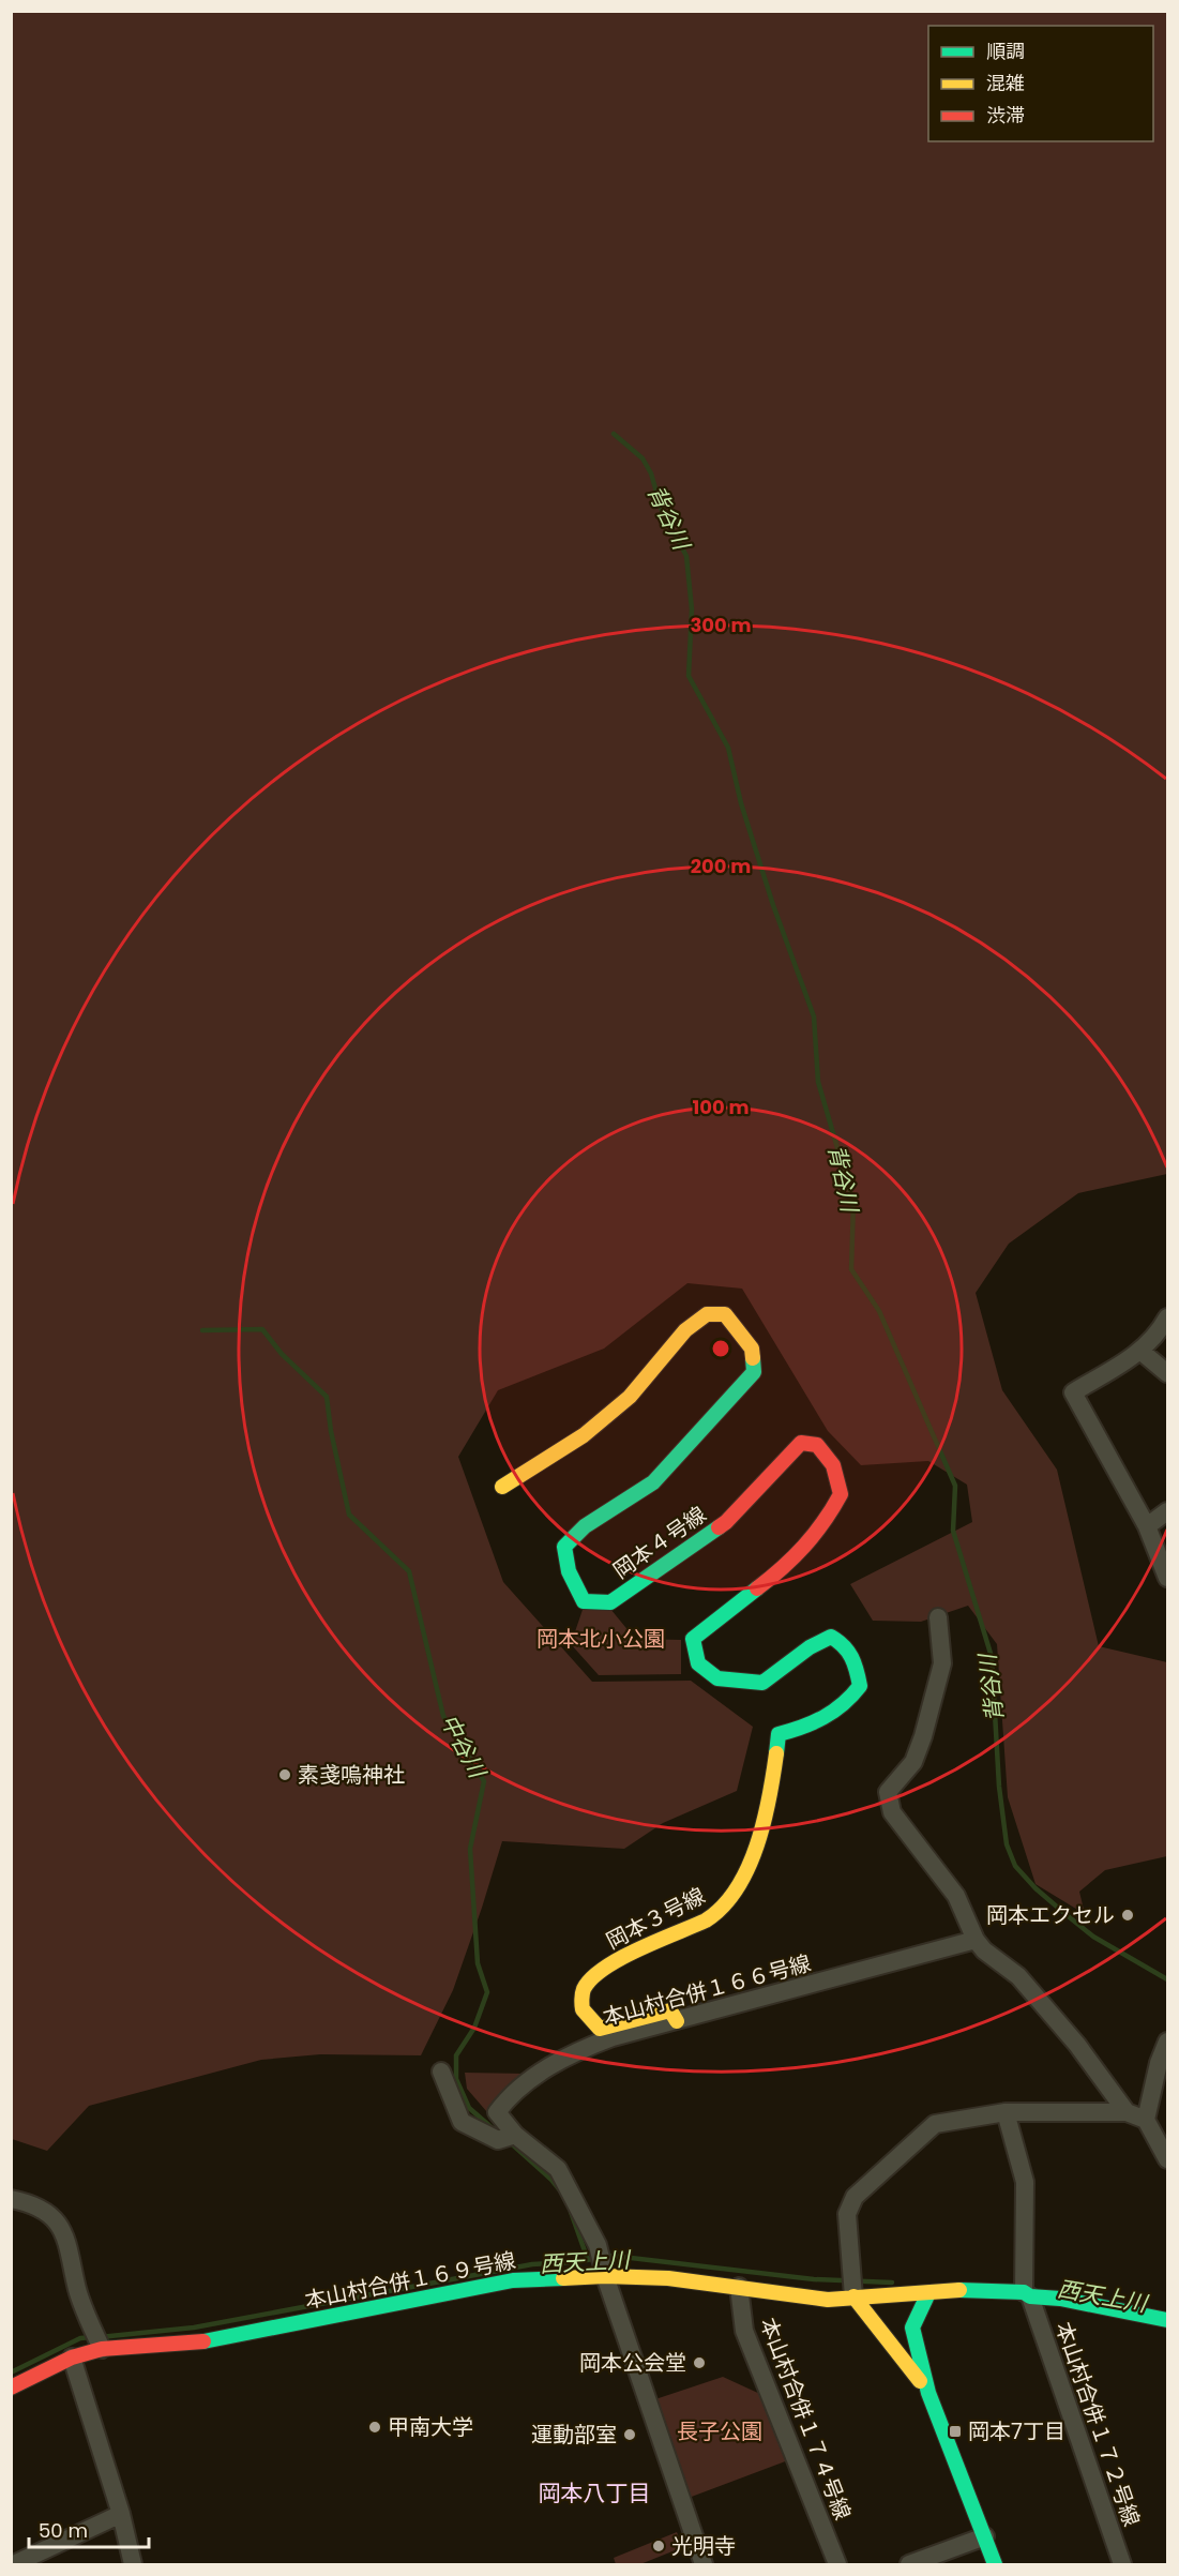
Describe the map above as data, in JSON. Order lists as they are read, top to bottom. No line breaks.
{"streets":{"street":["岡本４号線","岡本３号線","本山村合併１６６号線","本山村合併１６９号線","本山村合併１７４号線","本山村合併１７２号線"]},"crossings":[["岡本４号線","岡本３号線"],["岡本３号線","本山村合併１６６号線"],["本山村合併１６９号線","本山村合併１７４号線"],["本山村合併１６９号線","本山村合併１７２号線"]],"districts":["岡本八丁目"],"water":["背谷川","中谷川","西天上川"],"parks":["岡本北小公園","長子公園"],"places":{"other":["素戔嗚神社","岡本エクセル","岡本公会堂","甲南大学","運動部室","光明寺"],"transit":["岡本7丁目"]},"legend":["順調","混雑","渋滞"],"scale_bar":"50 m","rings":["300 m","200 m","100 m"]}
